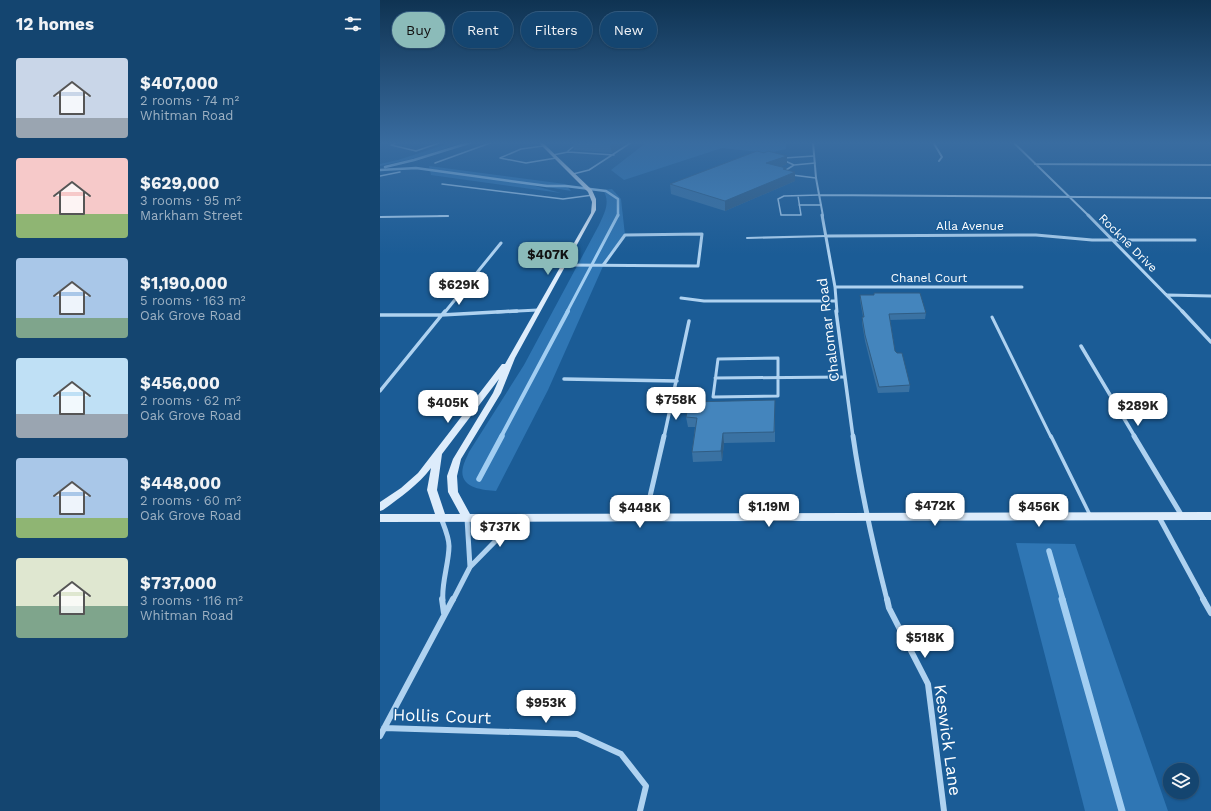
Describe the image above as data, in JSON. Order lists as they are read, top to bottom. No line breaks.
{"streets":{"street":["Alla Avenue","Rockne Drive","Chanel Court","Chalomar Road","Hollis Court","Keswick Lane"]},"crossings":[["Alla Avenue","Rockne Drive"],["Alla Avenue","Chalomar Road"],["Chanel Court","Chalomar Road"],["Chalomar Road","Keswick Lane"]],"page":{"heading":"12 homes","chip":["Buy","Rent","Filters","New"],"list":[{"name":"$407,000","note":"2 rooms · 74 m² · Whitman Road"},{"name":"$629,000","note":"3 rooms · 95 m² · Markham Street"},{"name":"$1,190,000","note":"5 rooms · 163 m² · Oak Grove Road"},{"name":"$456,000","note":"2 rooms · 62 m² · Oak Grove Road"},{"name":"$448,000","note":"2 rooms · 60 m² · Oak Grove Road"},{"name":"$737,000","note":"3 rooms · 116 m² · Whitman Road"}],"price":["$407K","$629K","$758K","$405K","$289K","$472K","$1.19M","$456K","$448K","$737K","$518K","$953K"]}}
